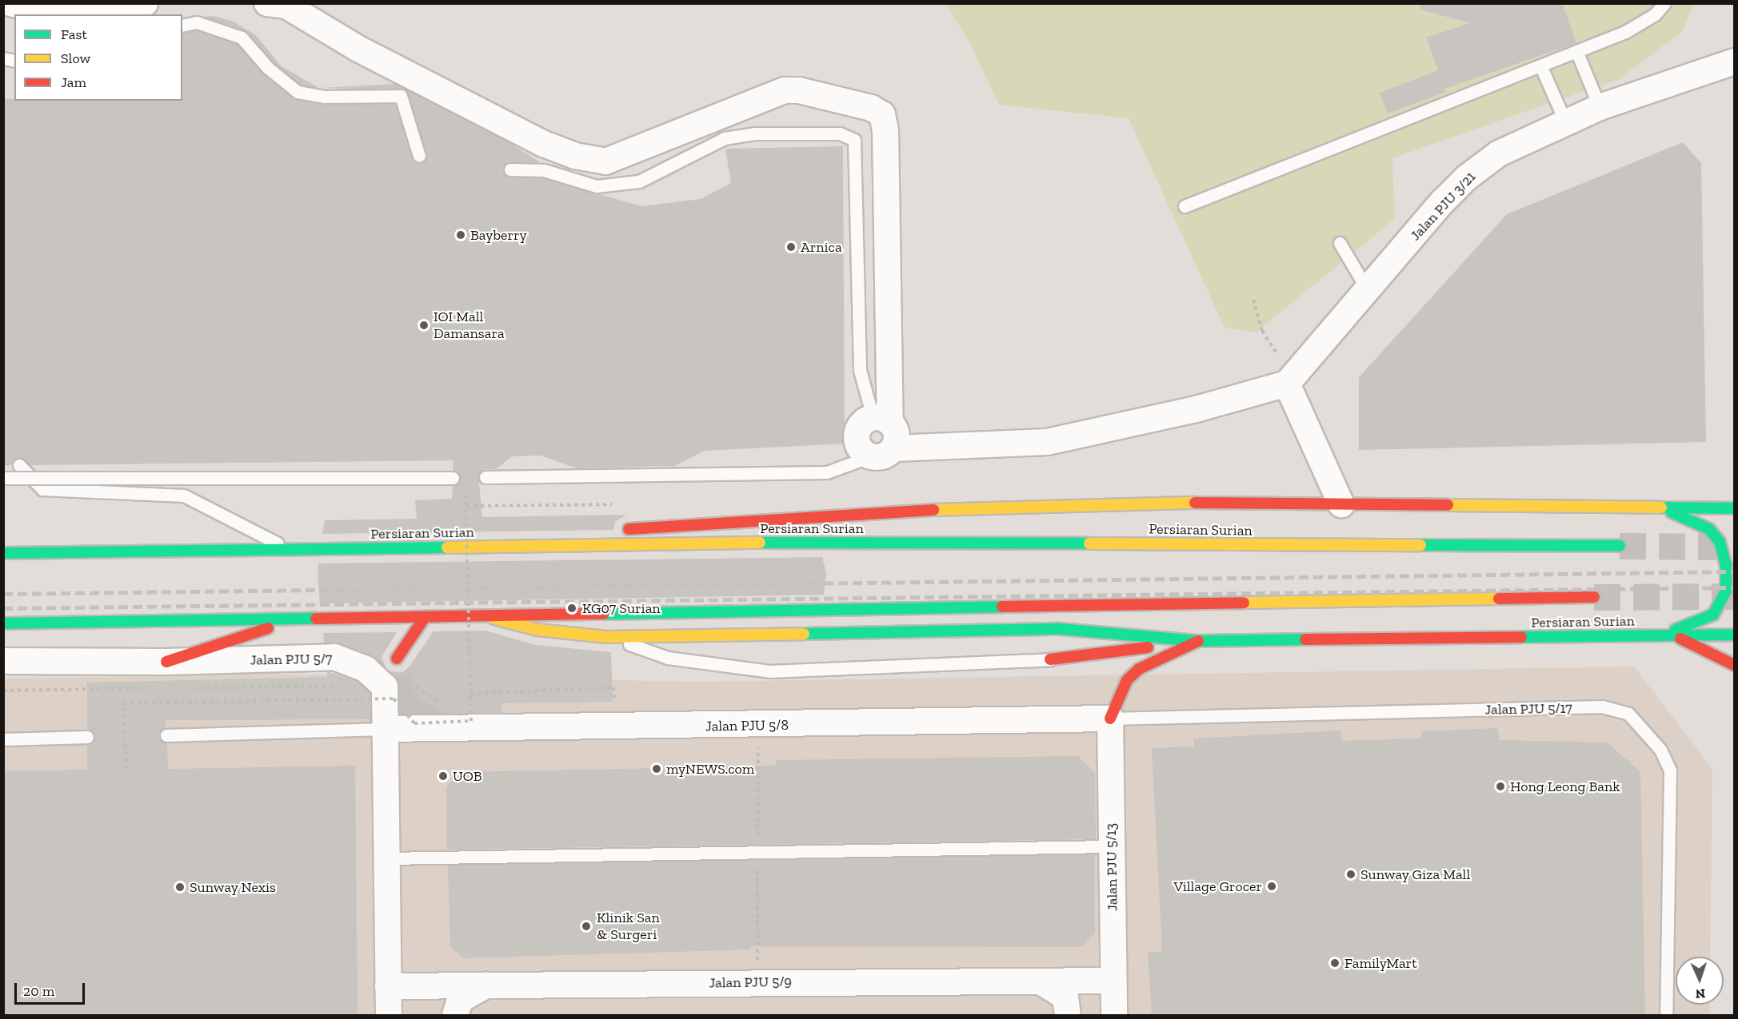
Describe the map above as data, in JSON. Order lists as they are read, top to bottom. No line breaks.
{"streets":{"main road":["Persiaran Surian"],"street":["Jalan PJU 3/21","Jalan PJU 5/7","Jalan PJU 5/8","Jalan PJU 5/13","Jalan PJU 5/9"],"lane":["Jalan PJU 5/17"]},"crossings":[["Jalan PJU 5/7","Jalan PJU 5/8"],["Jalan PJU 5/7","Jalan PJU 5/9"],["Jalan PJU 5/17","Jalan PJU 5/8"],["Jalan PJU 5/17","Jalan PJU 5/13"],["Jalan PJU 5/8","Jalan PJU 5/13"],["Jalan PJU 5/13","Jalan PJU 5/9"]],"places":["Bayberry","Arnica","IOI Mall Damansara","KG07 Surian","myNEWS.com","UOB","Hong Leong Bank","Sunway Giza Mall","Village Grocer","Sunway Nexis","Klinik San & Surgeri","FamilyMart"],"legend":["Fast","Slow","Jam"],"scale_bar":"20 m","north":"bottom"}
